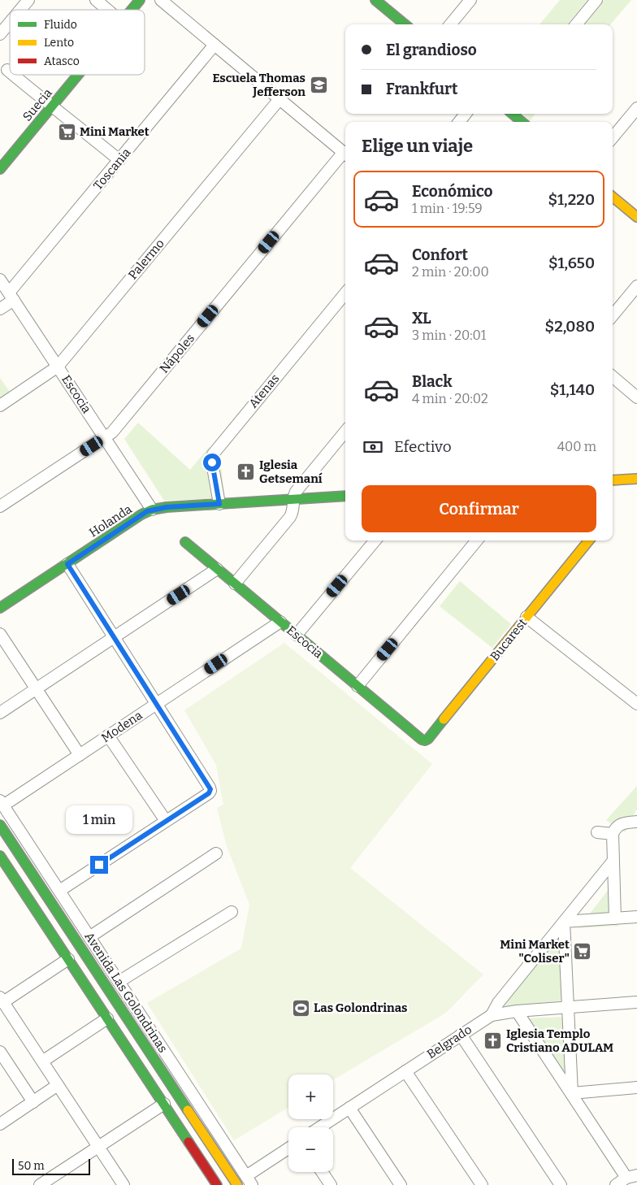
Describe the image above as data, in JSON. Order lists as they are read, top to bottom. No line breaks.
{"streets":{"street":["Suecia","Toscania","Palermo","Nápoles","Atenas","Escocia","Holanda","Bucarest","Modena","Avenida Las Golondrinas","Belgrado"]},"crossings":[["Toscania","Escocia"],["Palermo","Escocia"],["Nápoles","Escocia"],["Atenas","Holanda"],["Escocia","Holanda"],["Escocia","Bucarest"],["Escocia","Modena"],["Modena","Avenida Las Golondrinas"]],"places":{"school or university":["Escuela Thomas Jefferson"],"supermarket":["Mini Market","Mini Market \"Coliser\""],"church":["Iglesia Getsemaní","Iglesia Templo Cristiano ADULAM"],"sports":["Las Golondrinas"]},"legend":["Fluido","Lento","Atasco"],"scale_bar":"50 m","page":{"banner":["El grandioso","Frankfurt"],"heading":"Elige un viaje","list":[{"name":"Económico","note":"1 min · 19:59","value":"$1,220"},{"name":"Confort","note":"2 min · 20:00","value":"$1,650"},{"name":"XL","note":"3 min · 20:01","value":"$2,080"},{"name":"Black","note":"4 min · 20:02","value":"$1,140"}],"pay":["Efectivo","400 m"],"buttons":"Confirmar","bubble":"1 min","map_buttons":["+","−"],"scale":"50 m"}}
